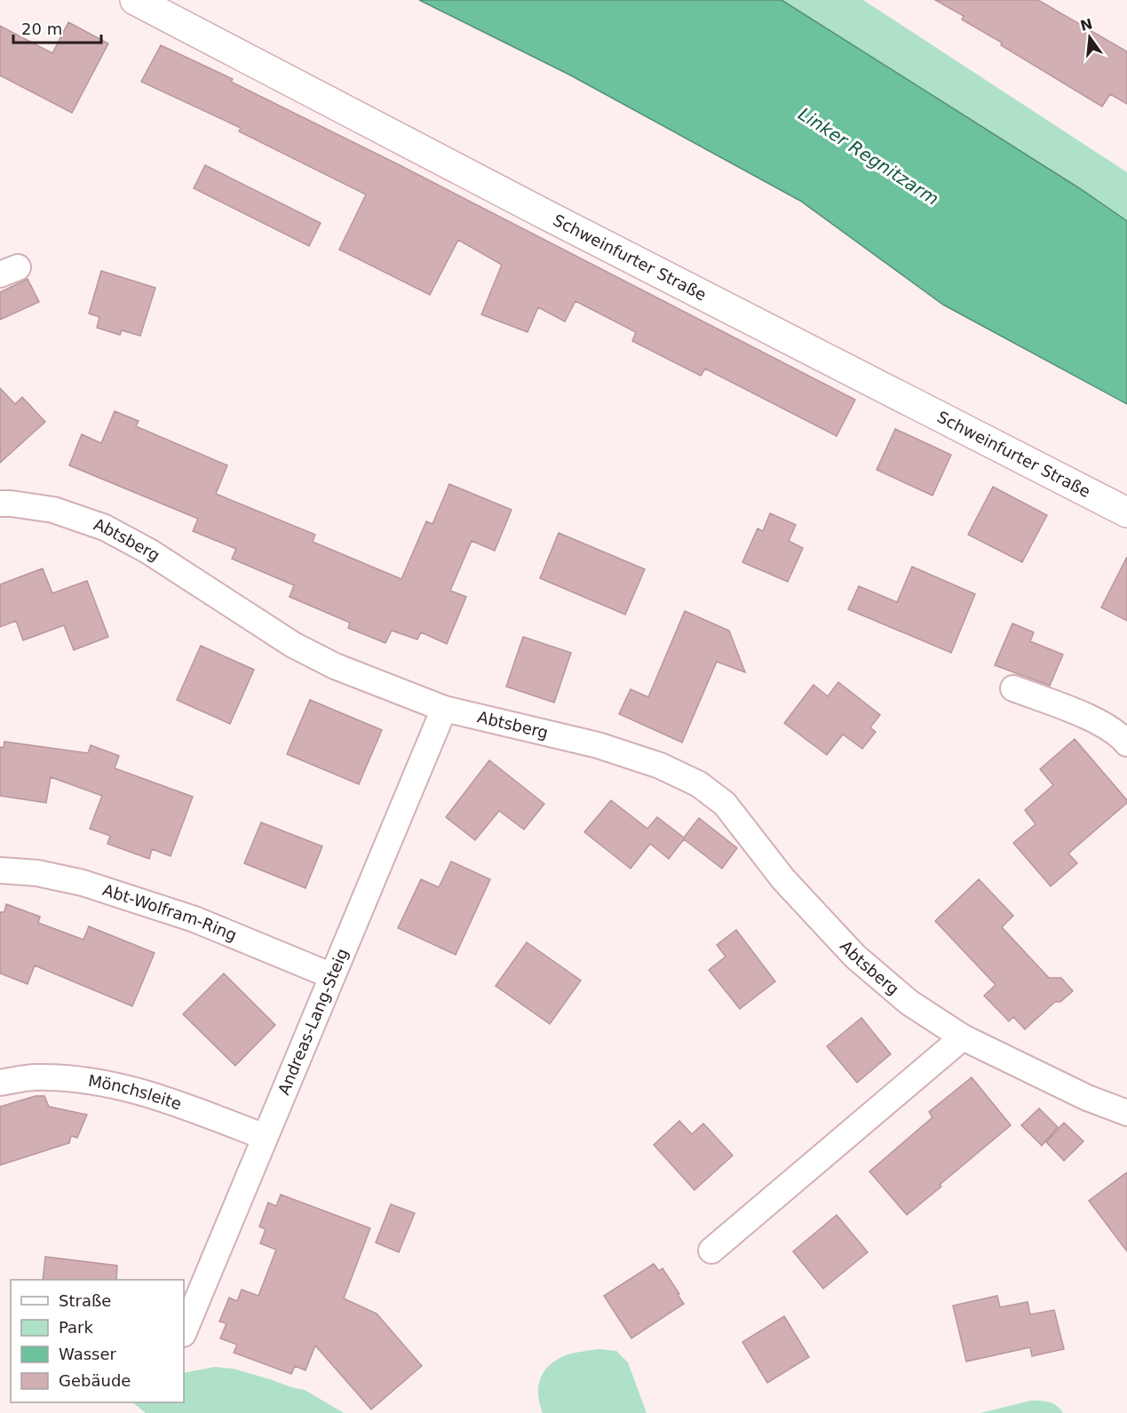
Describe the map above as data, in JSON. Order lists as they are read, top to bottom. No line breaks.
{"streets":{"street":["Schweinfurter Straße","Abtsberg","Abt-Wolfram-Ring","Andreas-Lang-Steig","Mönchsleite"]},"crossings":[["Abtsberg","Andreas-Lang-Steig"],["Abt-Wolfram-Ring","Andreas-Lang-Steig"],["Andreas-Lang-Steig","Mönchsleite"]],"water":["Linker Regnitzarm"],"legend":["Straße","Park","Wasser","Gebäude"],"scale_bar":"20 m","north":"top"}
